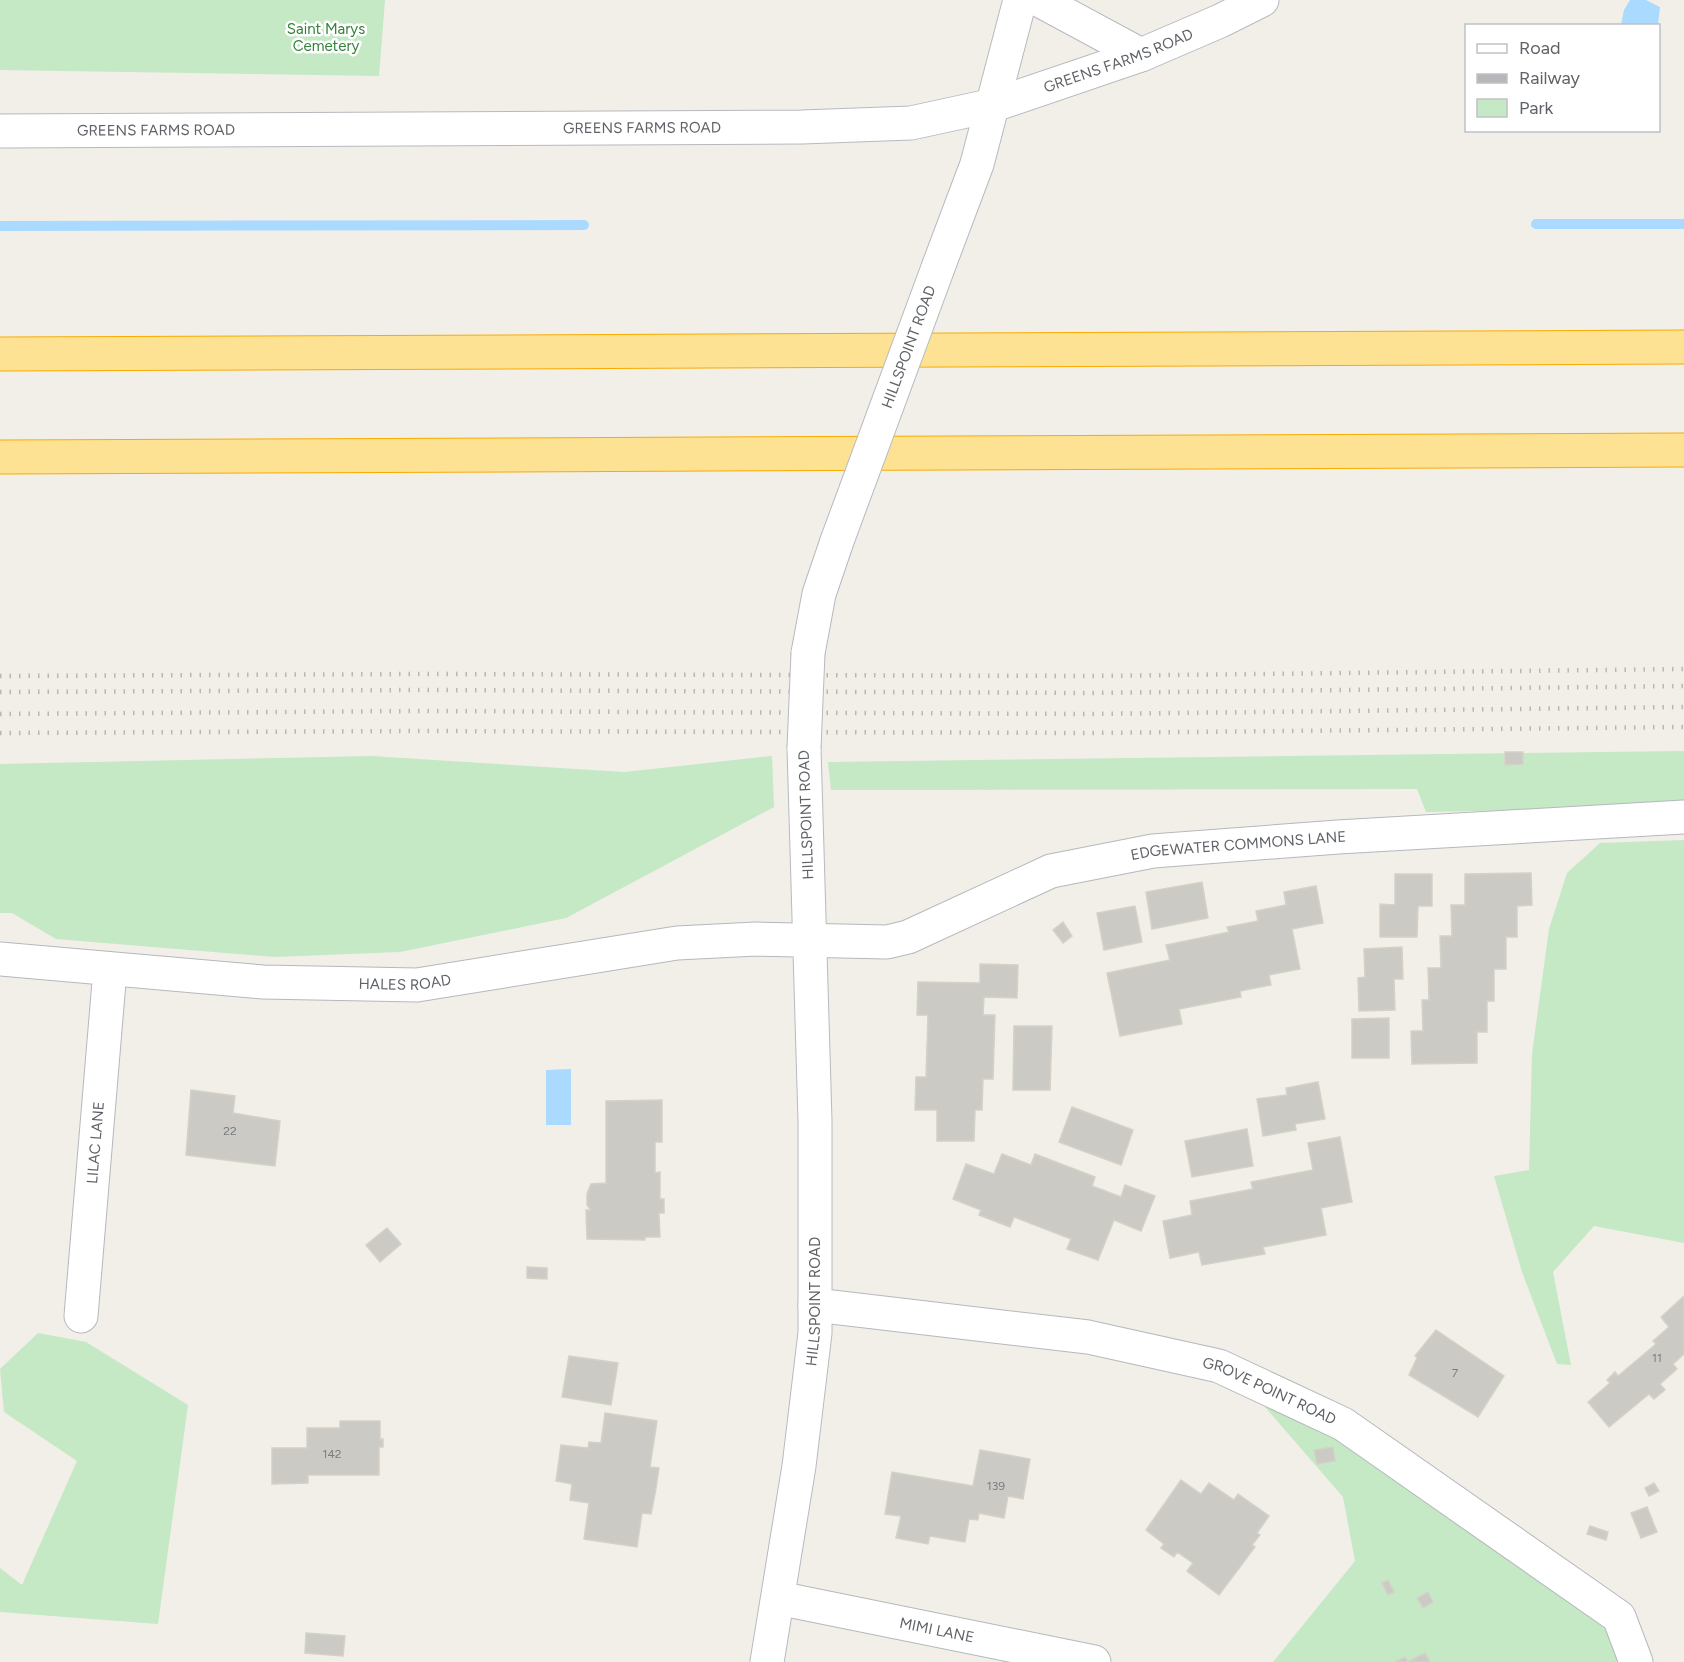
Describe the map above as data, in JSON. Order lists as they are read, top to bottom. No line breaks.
{"streets":{"street":["GREENS FARMS ROAD","HILLSPOINT ROAD","EDGEWATER COMMONS LANE","HALES ROAD","LILAC LANE","GROVE POINT ROAD","MIMI LANE"]},"crossings":[["GREENS FARMS ROAD","HILLSPOINT ROAD"],["HILLSPOINT ROAD","EDGEWATER COMMONS LANE"],["HILLSPOINT ROAD","HALES ROAD"],["HILLSPOINT ROAD","GROVE POINT ROAD"],["HILLSPOINT ROAD","MIMI LANE"],["EDGEWATER COMMONS LANE","HALES ROAD"],["HALES ROAD","LILAC LANE"]],"parks":["Saint Marys Cemetery"],"house_numbers":["22","11","7","142","139"],"legend":["Road","Railway","Park"]}
